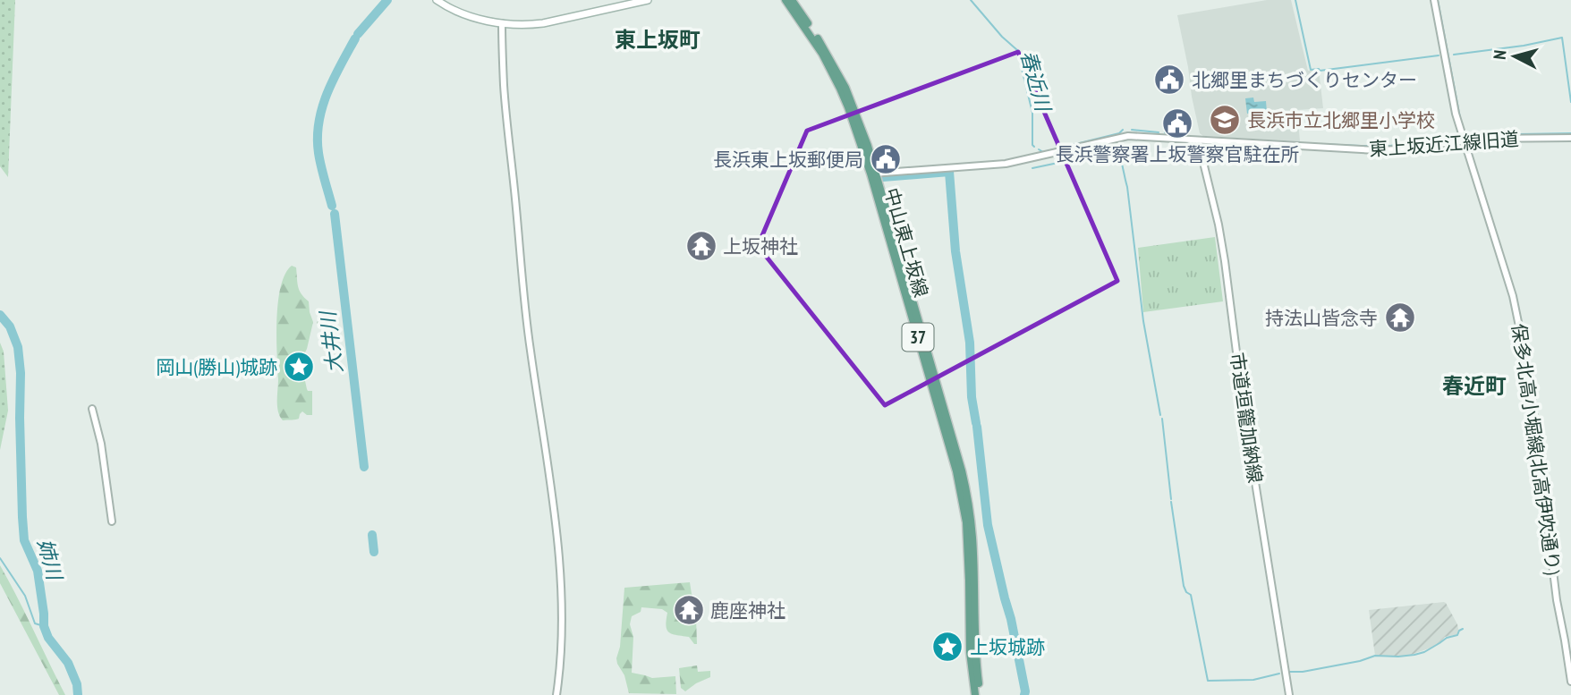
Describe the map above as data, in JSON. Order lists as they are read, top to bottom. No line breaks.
{"streets":{"main road":["中山東上坂線","37"],"street":["東上坂近江線旧道","市道垣籠加納線","保多北高小堀線(北高伊吹通り)"]},"crossings":[["東上坂近江線旧道","中山東上坂線"],["東上坂近江線旧道","市道垣籠加納線"],["東上坂近江線旧道","保多北高小堀線(北高伊吹通り)"]],"districts":["東上坂町","春近町"],"water":["春近川","大井川","姉川"],"places":{"public building":["北郷里まちづくりセンター","長浜警察署上坂警察官駐在所","長浜東上坂郵便局"],"school or university":["長浜市立北郷里小学校"],"temple":["上坂神社","持法山皆念寺","鹿座神社"],"place":["岡山(勝山)城跡","上坂城跡"]},"north":"left"}
